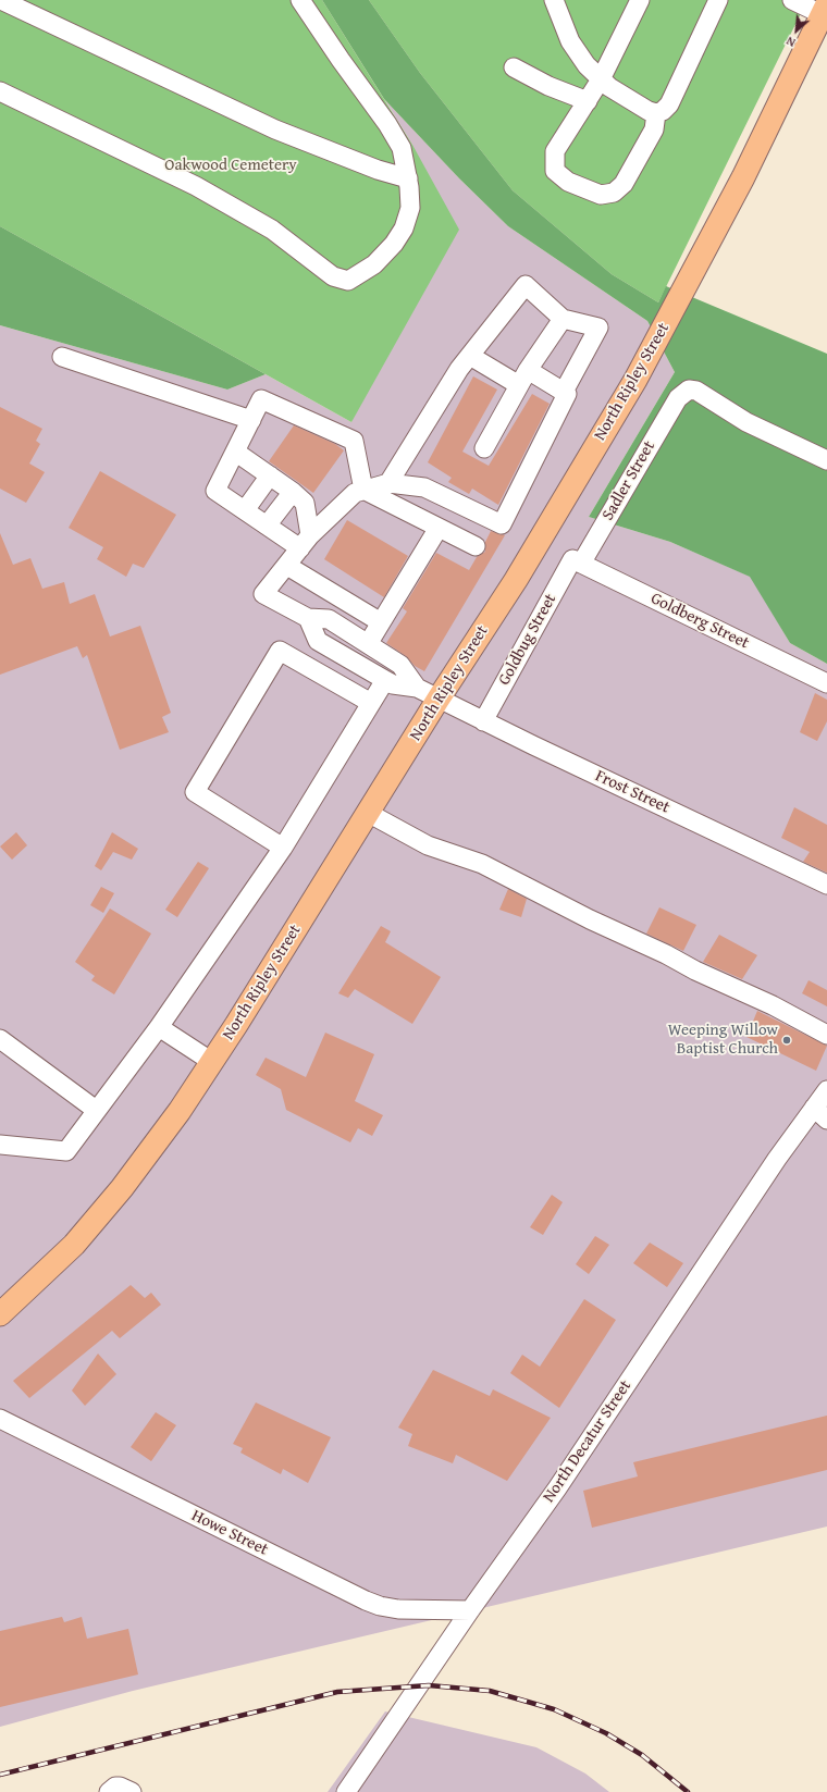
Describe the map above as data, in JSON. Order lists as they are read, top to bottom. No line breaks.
{"streets":{"main road":["North Ripley Street"],"street":["Sadler Street","Goldberg Street","Goldbug Street","Frost Street","North Decatur Street","Howe Street"]},"crossings":[["North Ripley Street","Frost Street"],["Sadler Street","Goldberg Street"],["Sadler Street","Goldbug Street"],["Goldberg Street","Goldbug Street"],["Goldbug Street","Frost Street"],["North Decatur Street","Howe Street"]],"parks":["Oakwood Cemetery"],"places":["Weeping Willow Baptist Church"],"north":"bottom left"}
